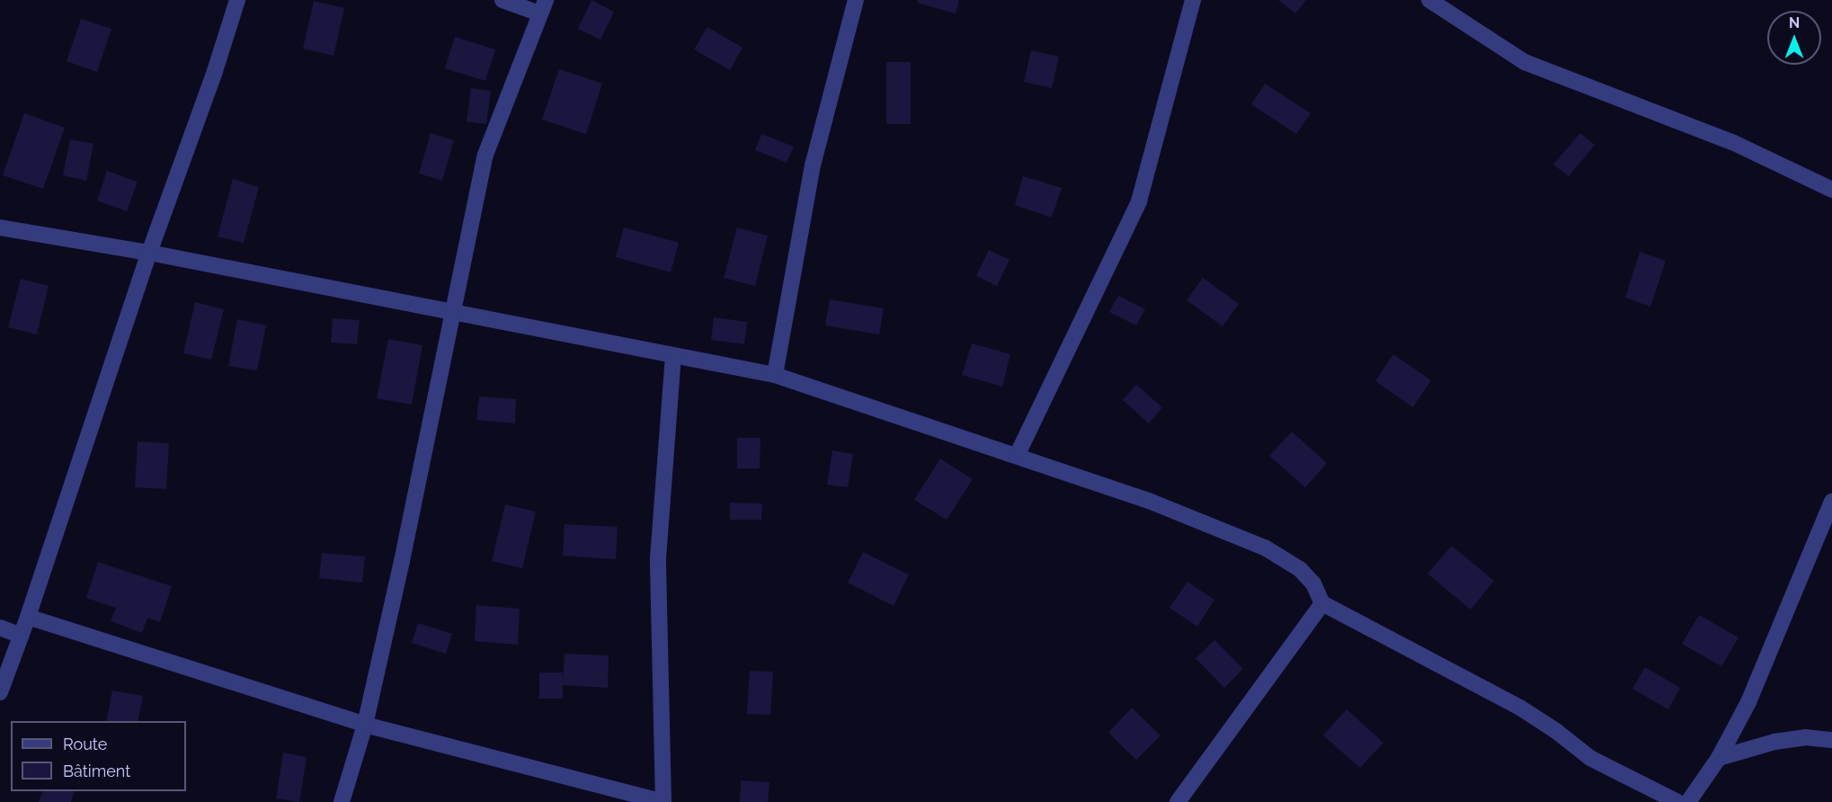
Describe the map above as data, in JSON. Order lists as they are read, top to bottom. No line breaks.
{"legend":["Route","Bâtiment"],"north":"top"}
